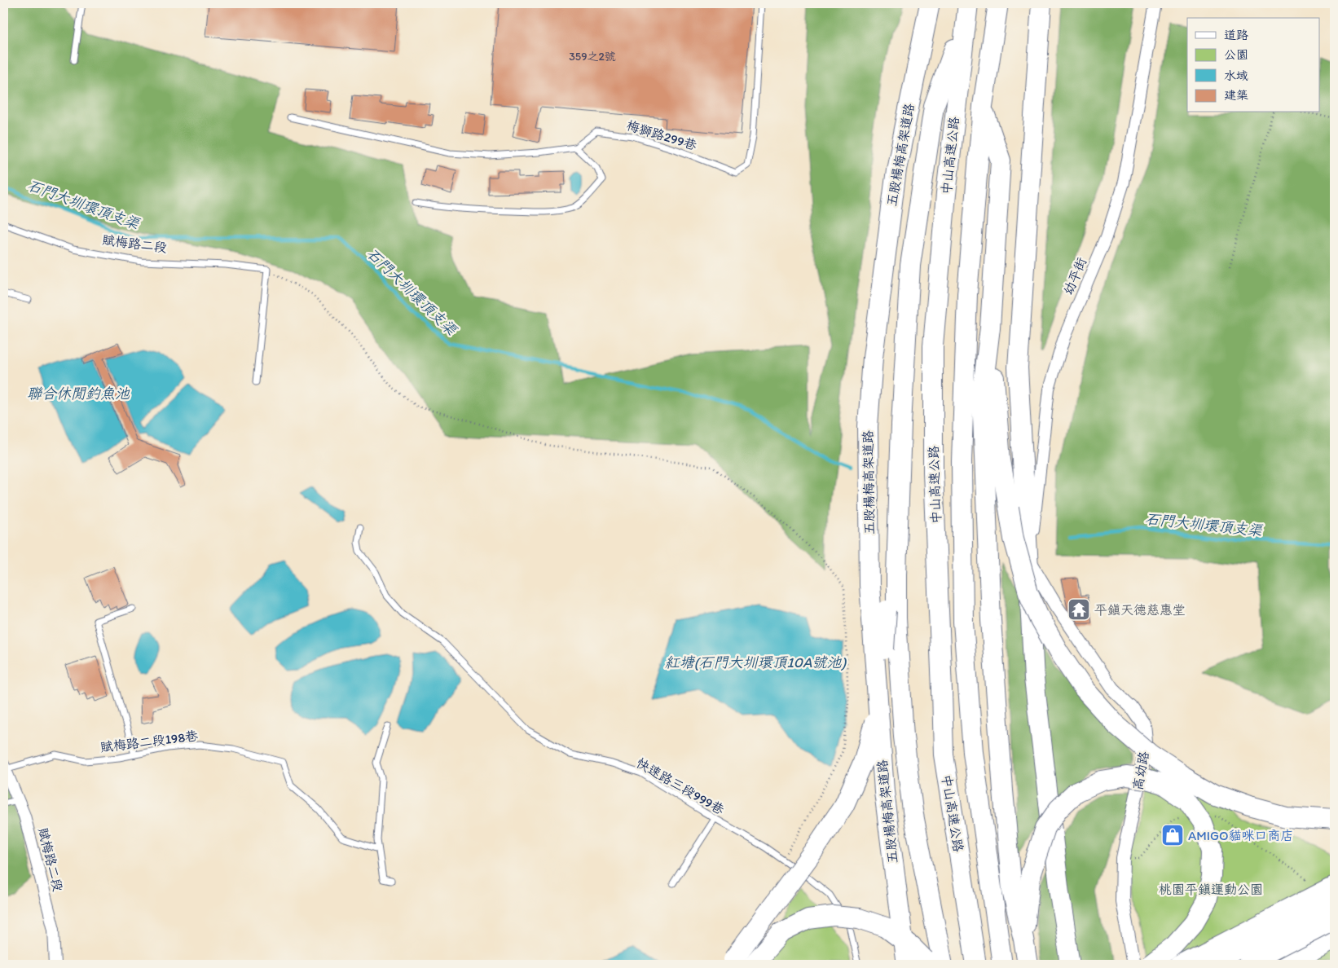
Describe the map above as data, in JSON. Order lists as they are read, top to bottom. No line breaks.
{"streets":{"highway":["五股楊梅高架道路","中山高速公路"],"street":["賦梅路二段","幼平街","高幼路"],"lane":["梅獅路299巷","賦梅路二段198巷","快速路三段999巷"]},"crossings":[["賦梅路二段","賦梅路二段198巷"],["幼平街","高幼路"]],"water":["石門大圳環頂支渠","聯合休閒釣魚池","紅塘(石門大圳環頂10A號池)"],"parks":["桃園平鎮運動公園"],"places":{"temple":["平鎮天德慈惠堂"],"shop":["AMIGO貓咪口商店"]},"house_numbers":["359之2號"],"legend":["道路","公園","水域","建築"]}
